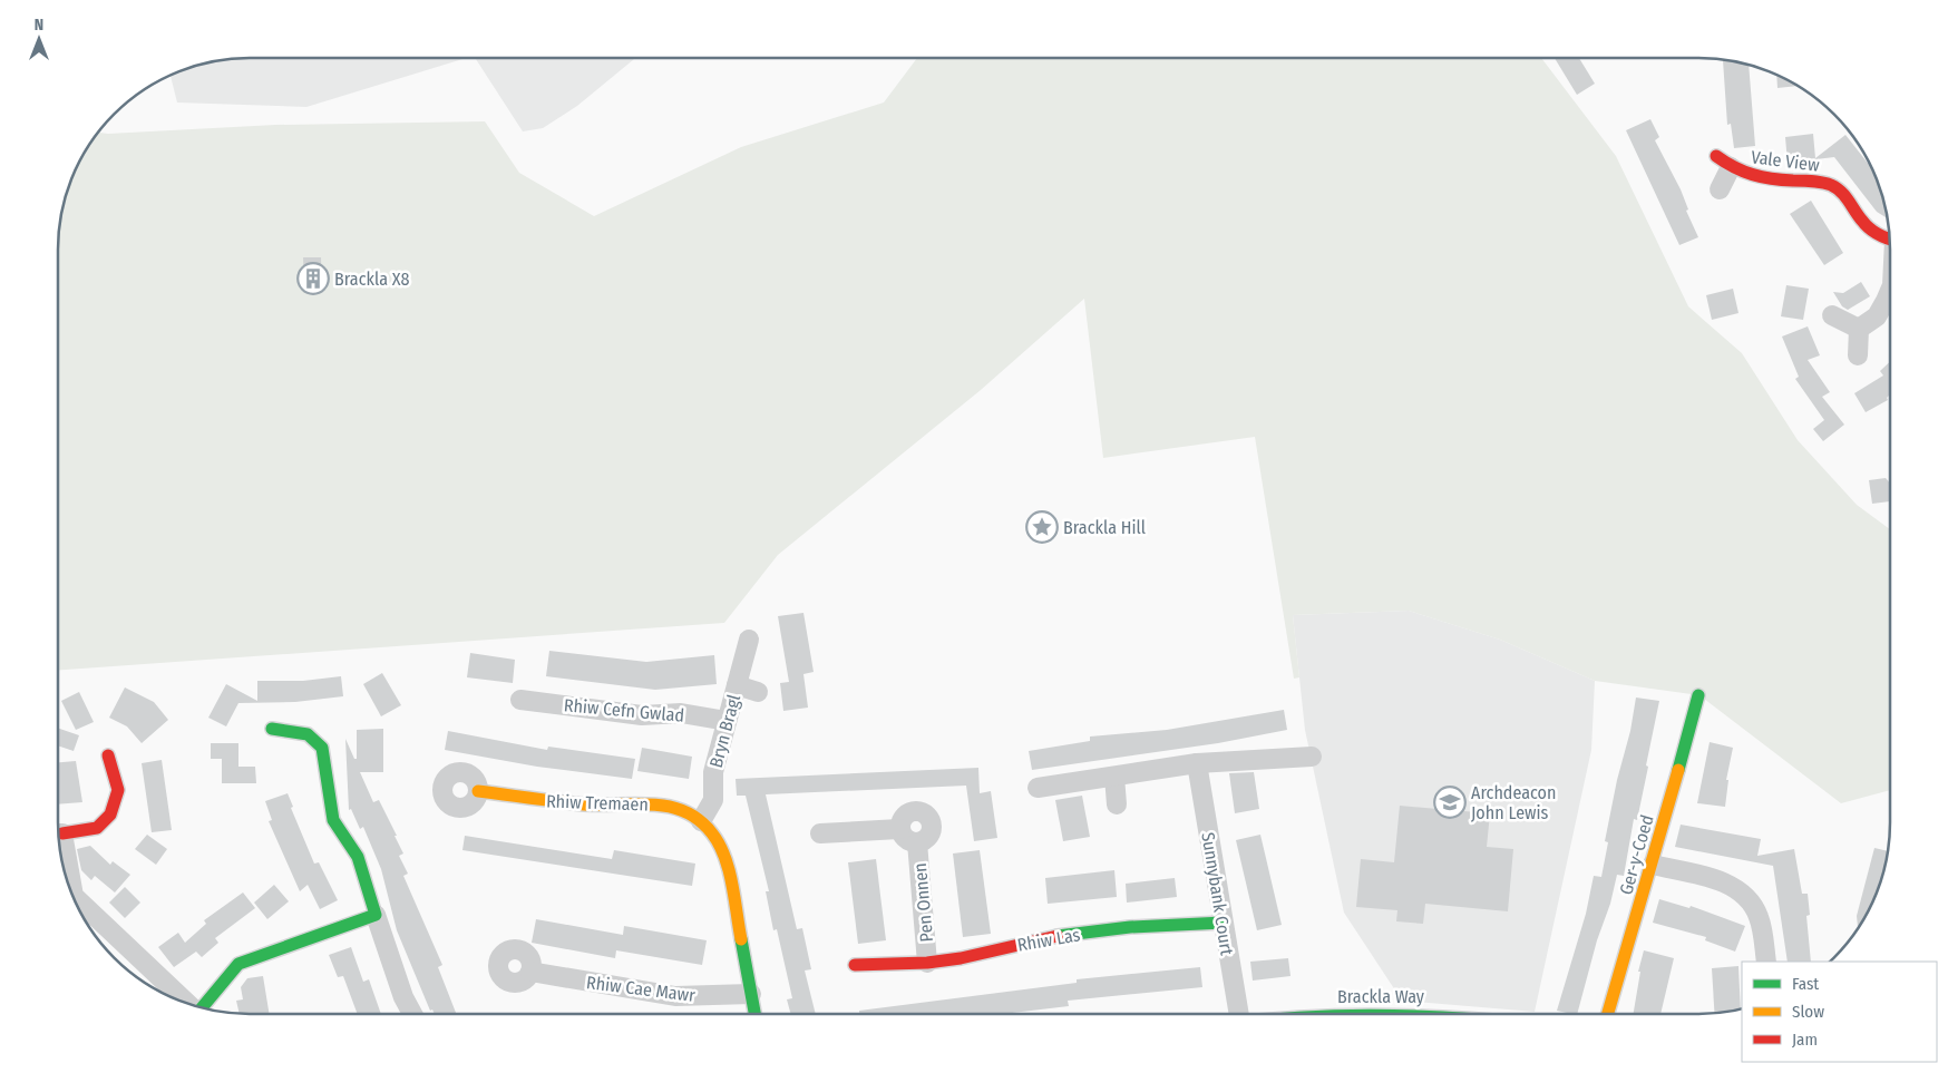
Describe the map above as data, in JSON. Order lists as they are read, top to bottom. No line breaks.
{"streets":{"street":["Vale View","Rhiw Cefn Gwlad","Bryn Bragl","Rhiw Tremaen","Ger-y-Coed","Sunnybank Court","Pen Onnen","Rhiw Las","Rhiw Cae Mawr","Brackla Way"]},"crossings":[["Rhiw Cefn Gwlad","Bryn Bragl"],["Bryn Bragl","Rhiw Tremaen"],["Rhiw Tremaen","Rhiw Cae Mawr"],["Sunnybank Court","Rhiw Las"],["Pen Onnen","Rhiw Las"]],"places":{"building":["Brackla X8"],"place":["Brackla Hill"],"school or university":["Archdeacon John Lewis"]},"legend":["Fast","Slow","Jam"],"north":"top"}
